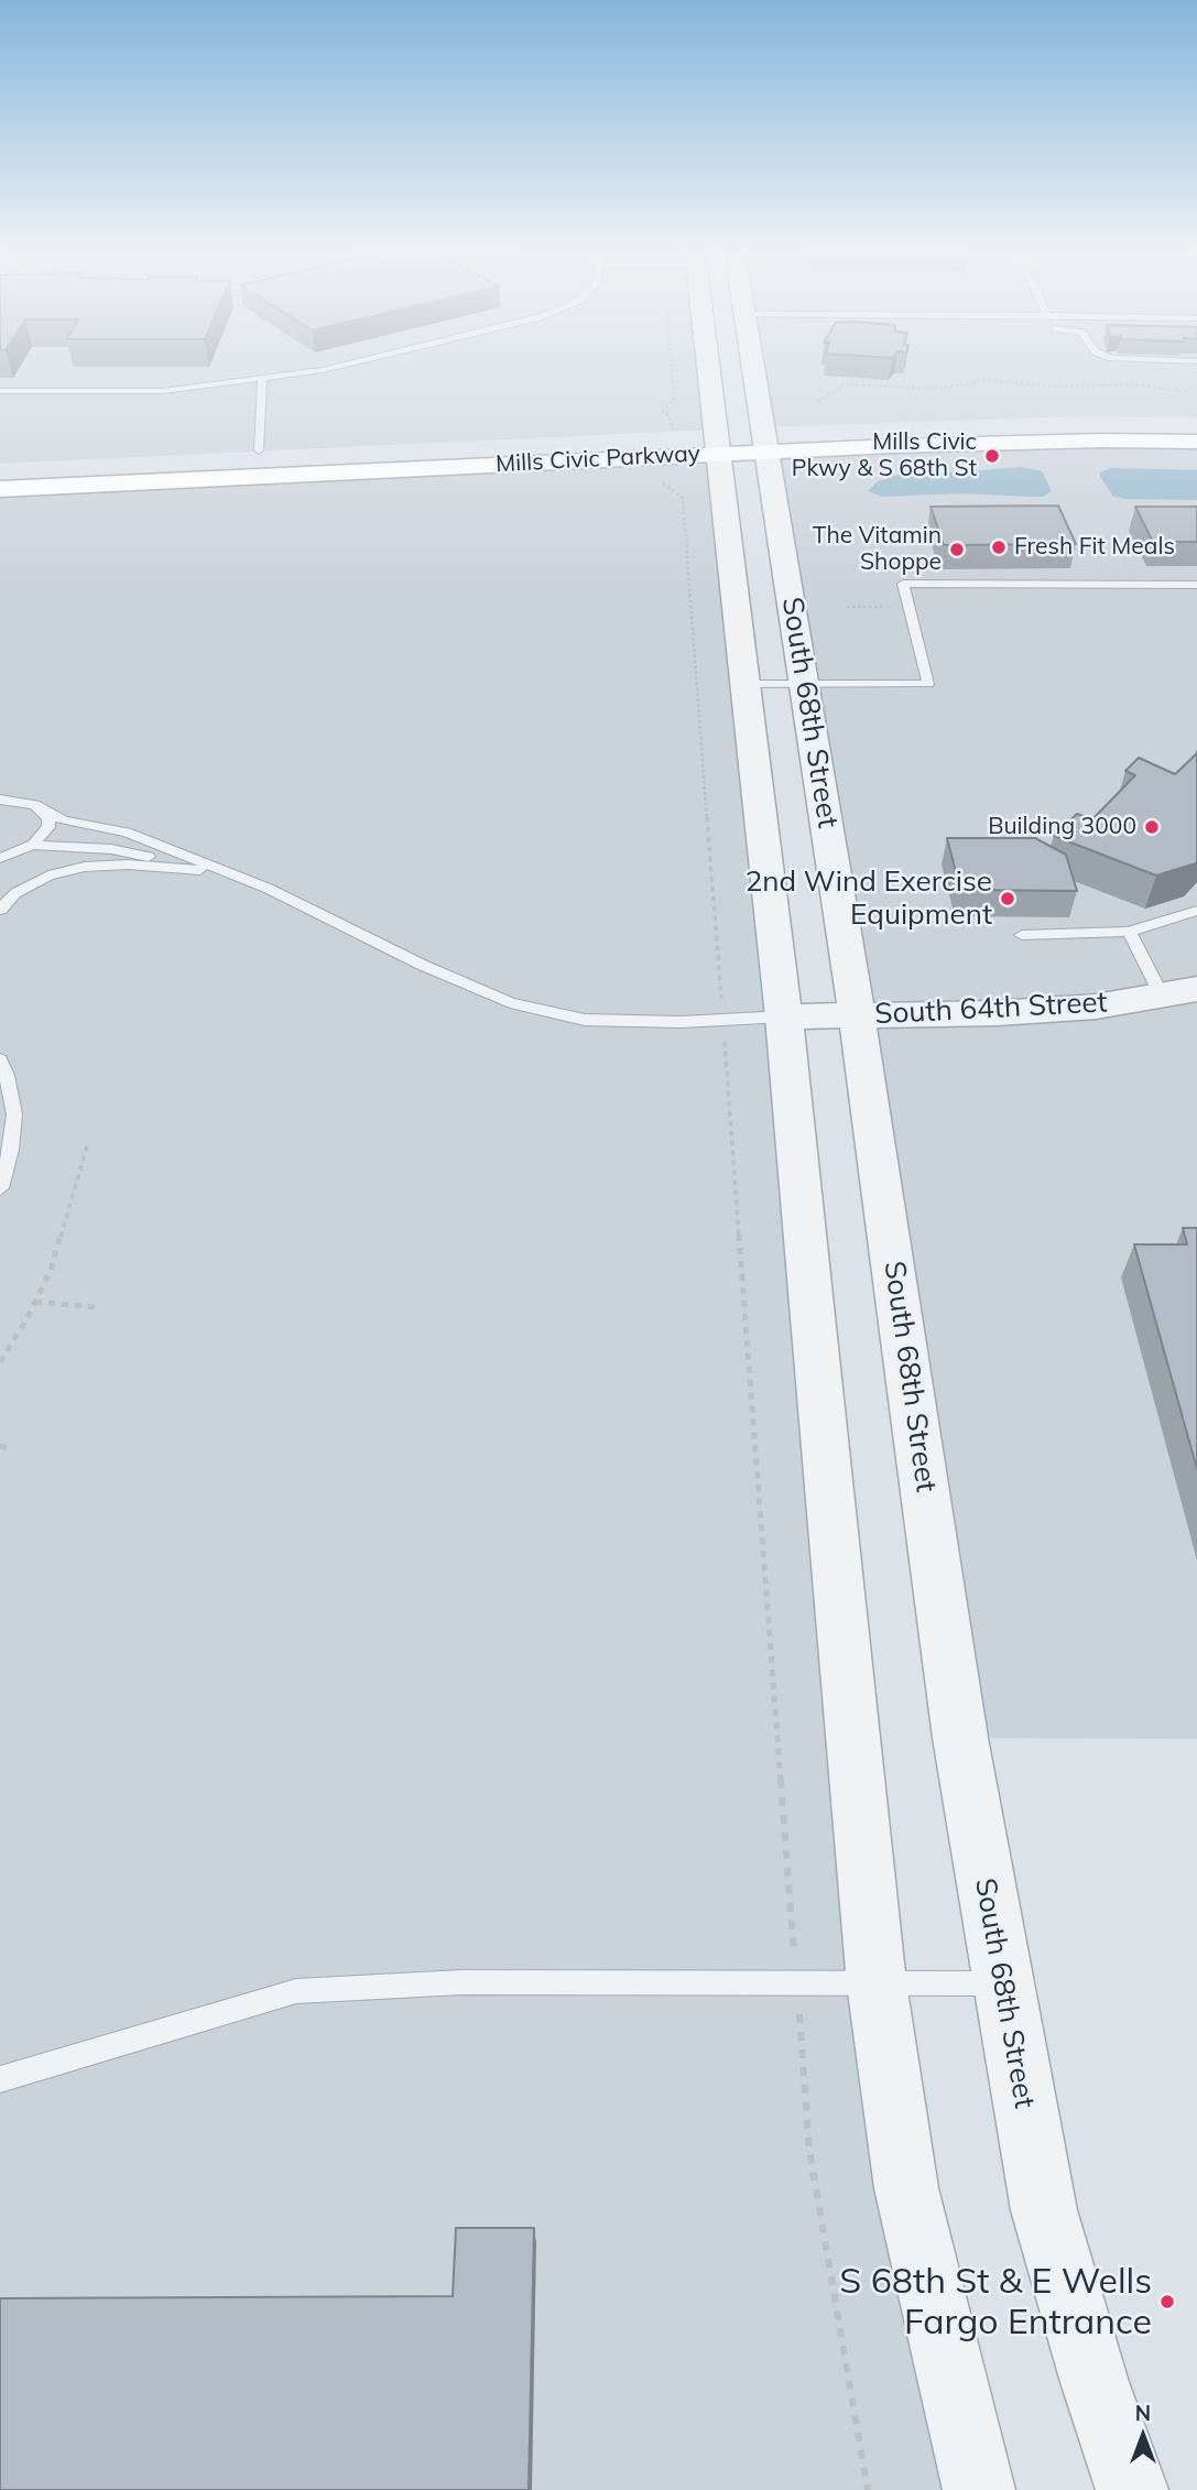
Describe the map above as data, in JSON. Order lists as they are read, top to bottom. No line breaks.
{"streets":{"main road":["Mills Civic Parkway"],"street":["South 68th Street","South 64th Street"]},"crossings":[["Mills Civic Parkway","South 68th Street"],["South 68th Street","South 64th Street"]],"places":["Mills Civic Pkwy & S 68th St","Fresh Fit Meals","The Vitamin Shoppe","Building 3000","2nd Wind Exercise Equipment","S 68th St & E Wells Fargo Entrance"],"north":"top"}
